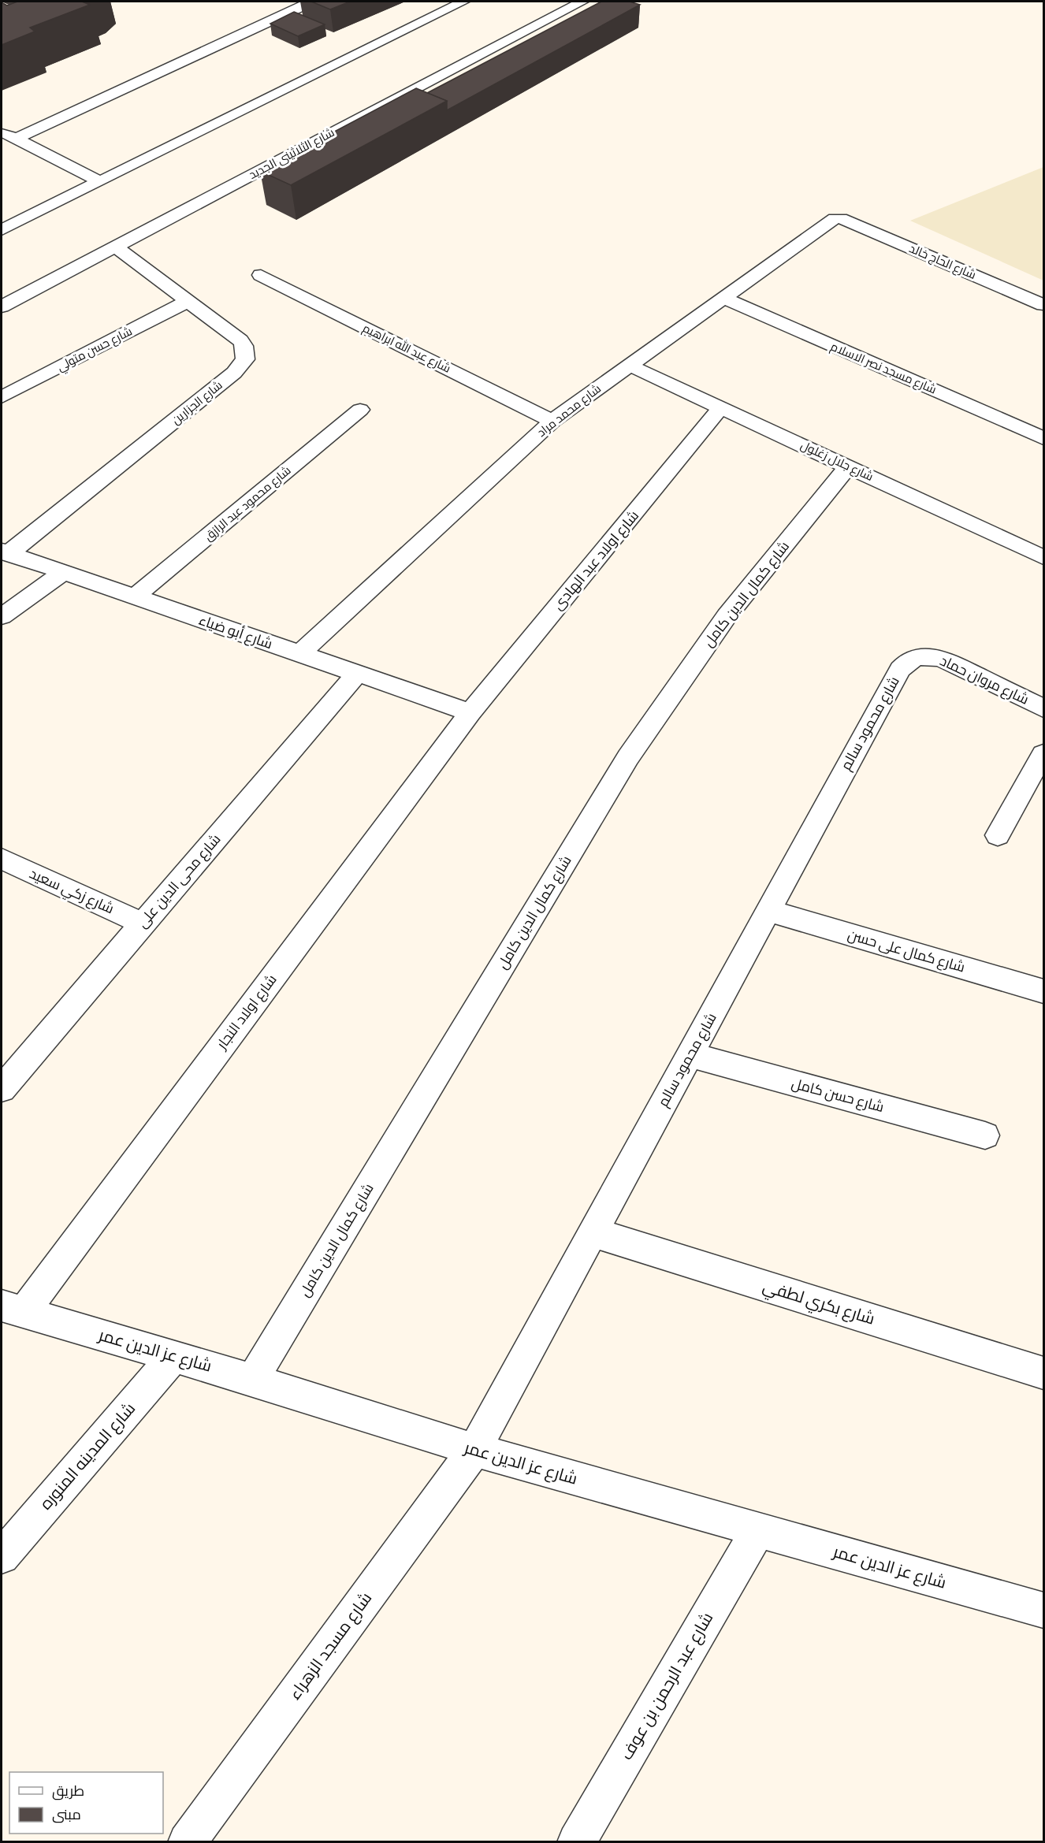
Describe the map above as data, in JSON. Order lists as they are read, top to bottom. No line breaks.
{"streets":{"street":["شارع الثلاثينى الجديد","شارع الحاج خالد","شارع عبد الله ابراهيم","شارع حسن متولي","شارع مسجد نصر الاسلام","شارع الجزارين","شارع محمد مراد","شارع جلال زغلول","شارع محمود عبد الرازق","شارع اولاد عبد الهادى","شارع كمال الدين كامل","شارع أبو ضياء","شارع مروان حماد","شارع محمود سالم","شارع محى الدين على","شارع زكي سعيد","شارع كمال على حسن","شارع اولاد النجار","شارع حسن كامل","شارع بكري لطفي","شارع عز الدين عمر","شارع المدينه المنوره","شارع مسجد الزهراء","شارع عبد الرحمن بن عوف"]},"crossings":[["شارع الثلاثينى الجديد","شارع الجزارين"],["شارع الحاج خالد","شارع محمد مراد"],["شارع عبد الله ابراهيم","شارع محمد مراد"],["شارع حسن متولي","شارع الجزارين"],["شارع مسجد نصر الاسلام","شارع محمد مراد"],["شارع الجزارين","شارع أبو ضياء"],["شارع محمد مراد","شارع جلال زغلول"],["شارع محمد مراد","شارع أبو ضياء"],["شارع جلال زغلول","شارع اولاد عبد الهادى"],["شارع جلال زغلول","شارع كمال الدين كامل"],["شارع محمود عبد الرازق","شارع أبو ضياء"],["شارع اولاد عبد الهادى","شارع أبو ضياء"],["شارع اولاد عبد الهادى","شارع اولاد النجار"],["شارع كمال الدين كامل","شارع عز الدين عمر"],["شارع أبو ضياء","شارع محى الدين على"],["شارع أبو ضياء","شارع اولاد النجار"],["شارع مروان حماد","شارع محمود سالم"],["شارع محمود سالم","شارع كمال على حسن"],["شارع محمود سالم","شارع حسن كامل"],["شارع محمود سالم","شارع بكري لطفي"],["شارع محمود سالم","شارع عز الدين عمر"],["شارع محمود سالم","شارع مسجد الزهراء"],["شارع محى الدين على","شارع زكي سعيد"],["شارع اولاد النجار","شارع عز الدين عمر"],["شارع عز الدين عمر","شارع المدينه المنوره"],["شارع عز الدين عمر","شارع مسجد الزهراء"],["شارع عز الدين عمر","شارع عبد الرحمن بن عوف"]],"legend":["طريق","مبنى"]}
